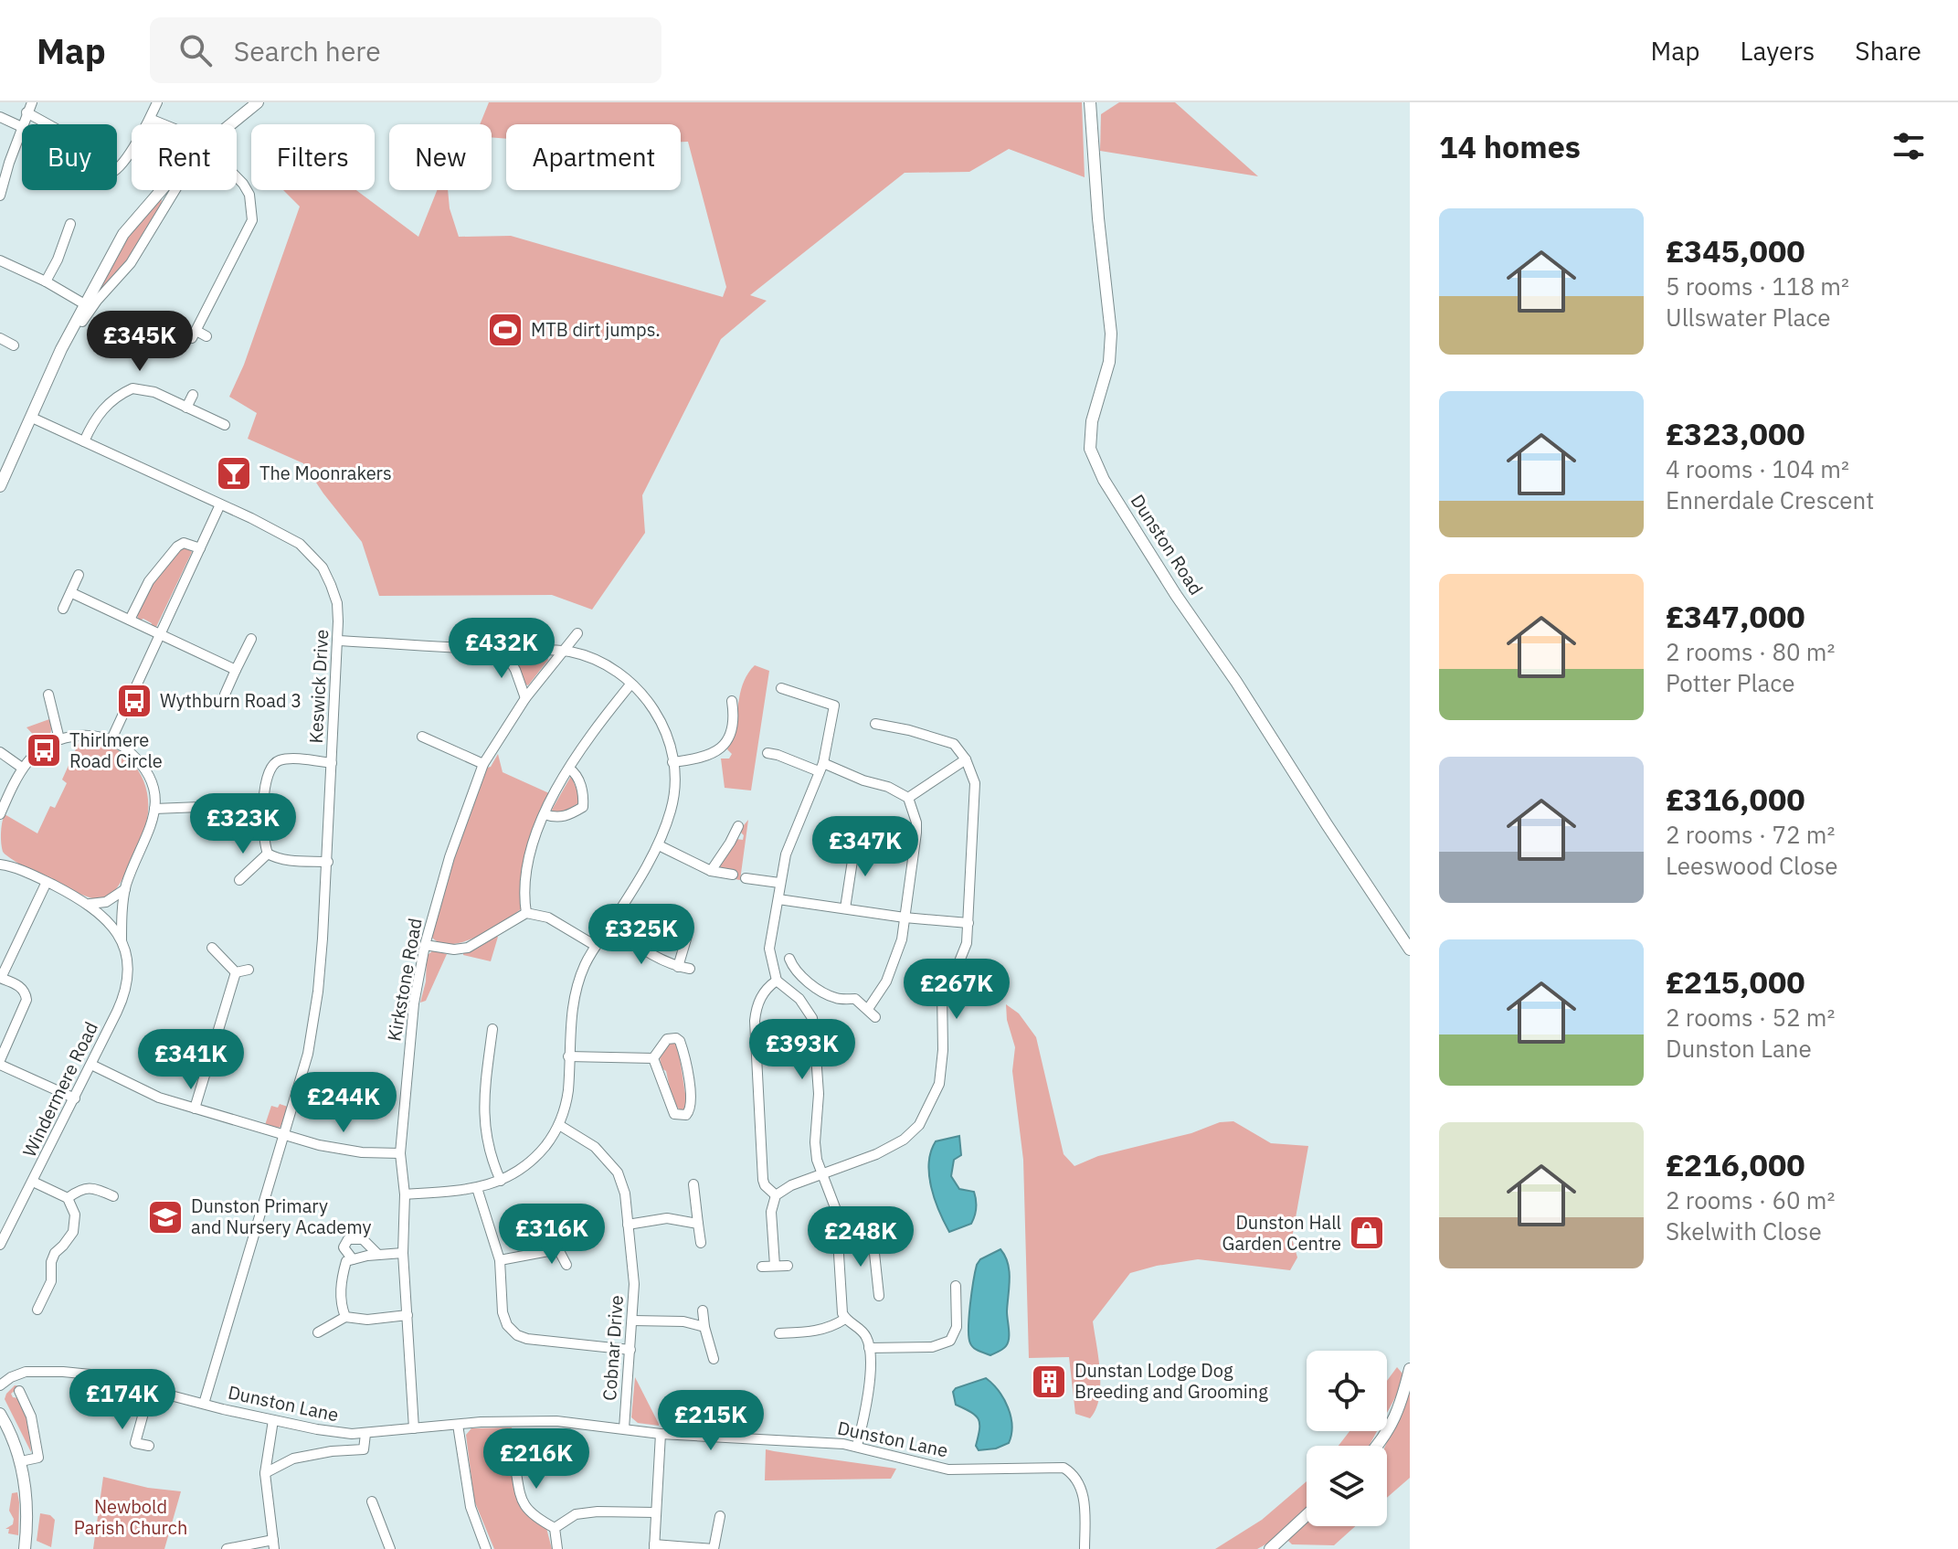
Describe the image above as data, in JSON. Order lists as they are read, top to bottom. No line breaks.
{"streets":{"main road":["Dunston Road"],"street":["Keswick Drive","Kirkstone Road","Windermere Road","Cobnar Drive","Dunston Lane"]},"crossings":[["Keswick Drive","Dunston Lane"],["Kirkstone Road","Dunston Lane"],["Cobnar Drive","Dunston Lane"]],"parks":["Newbold Parish Church"],"places":{"sports":["MTB dirt jumps."],"bar":["The Moonrakers"],"bus stop":["Wythburn Road 3","Thirlmere Road Circle"],"school or university":["Dunston Primary and Nursery Academy"],"shop":["Dunston Hall Garden Centre"],"building":["Dunstan Lodge Dog Breeding and Grooming"]},"page":{"header":"Map","search":"Search here","nav":["Map","Layers","Share"],"heading":"14 homes","chip":["Buy","Rent","Filters","New","Apartment"],"list":[{"name":"£345,000","note":"5 rooms · 118 m² · Ullswater Place"},{"name":"£323,000","note":"4 rooms · 104 m² · Ennerdale Crescent"},{"name":"£347,000","note":"2 rooms · 80 m² · Potter Place"},{"name":"£316,000","note":"2 rooms · 72 m² · Leeswood Close"},{"name":"£215,000","note":"2 rooms · 52 m² · Dunston Lane"},{"name":"£216,000","note":"2 rooms · 60 m² · Skelwith Close"}],"price":["£345K","£432K","£323K","£347K","£325K","£267K","£393K","£341K","£244K","£316K","£248K","£174K","£215K","£216K"]}}
